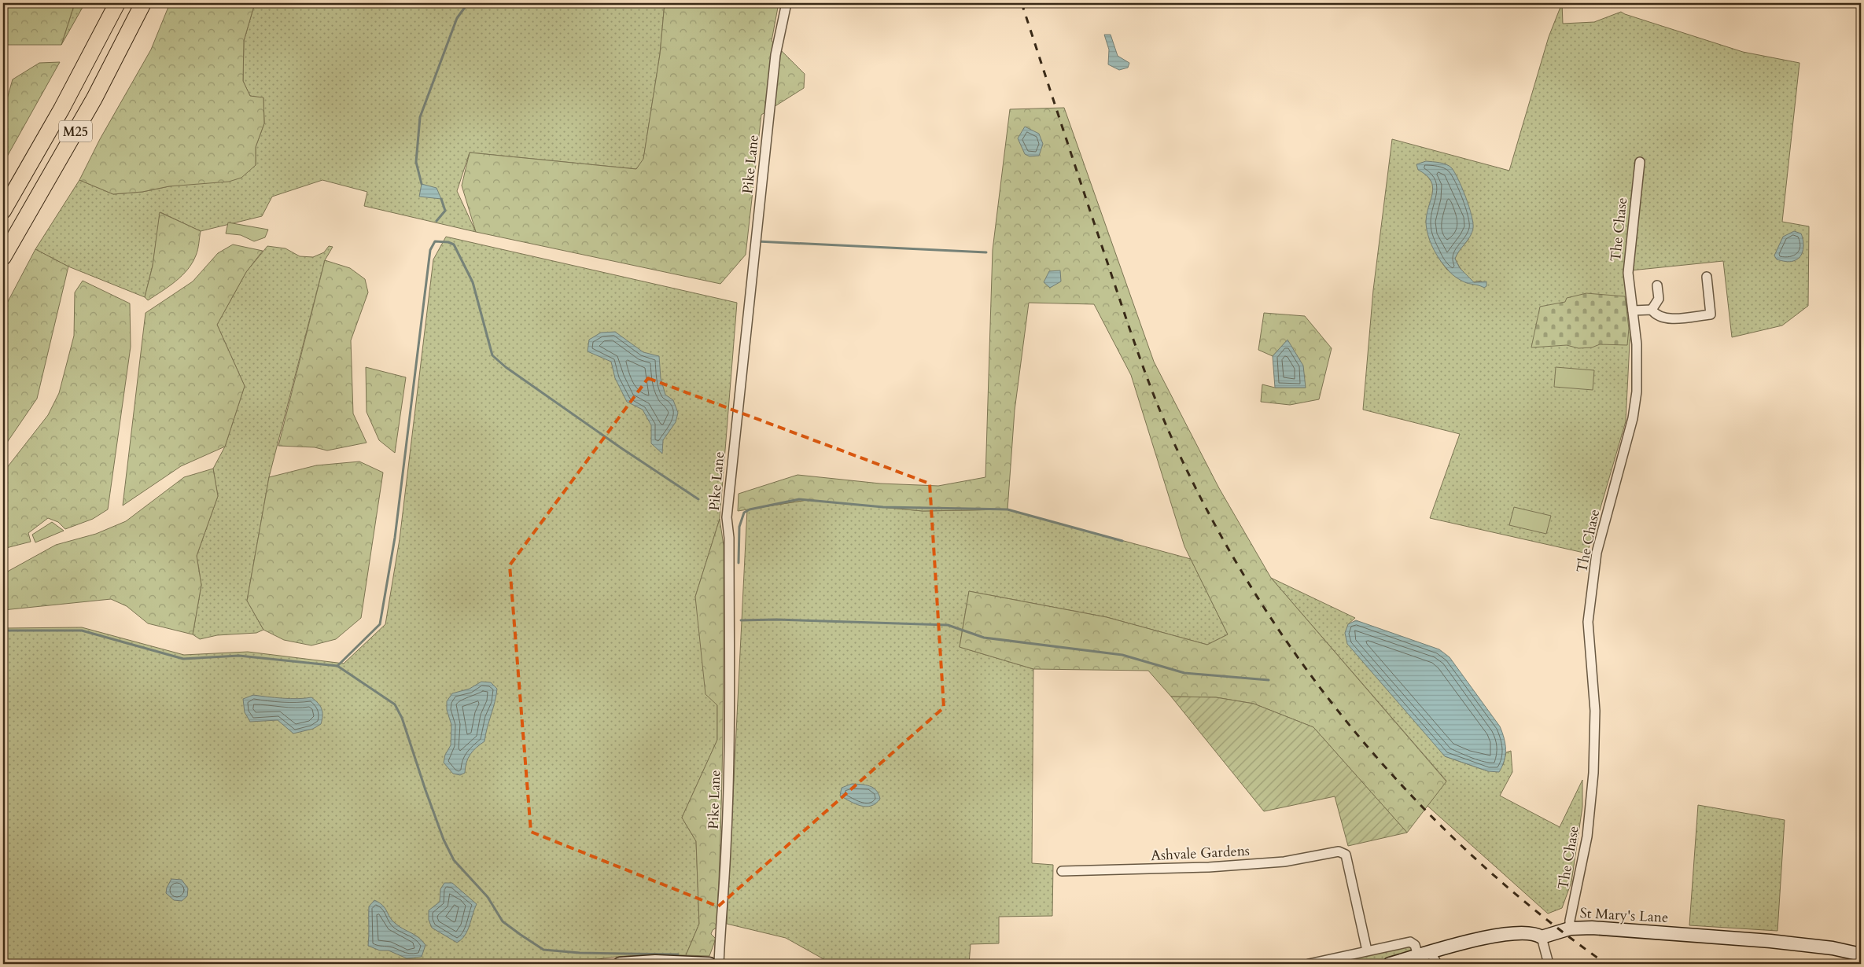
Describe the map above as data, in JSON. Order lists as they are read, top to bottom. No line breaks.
{"streets":{"highway":["M25"],"main road":["St Mary's Lane"],"street":["Pike Lane","The Chase","Ashvale Gardens"]},"crossings":[["The Chase","St Mary's Lane"]]}
